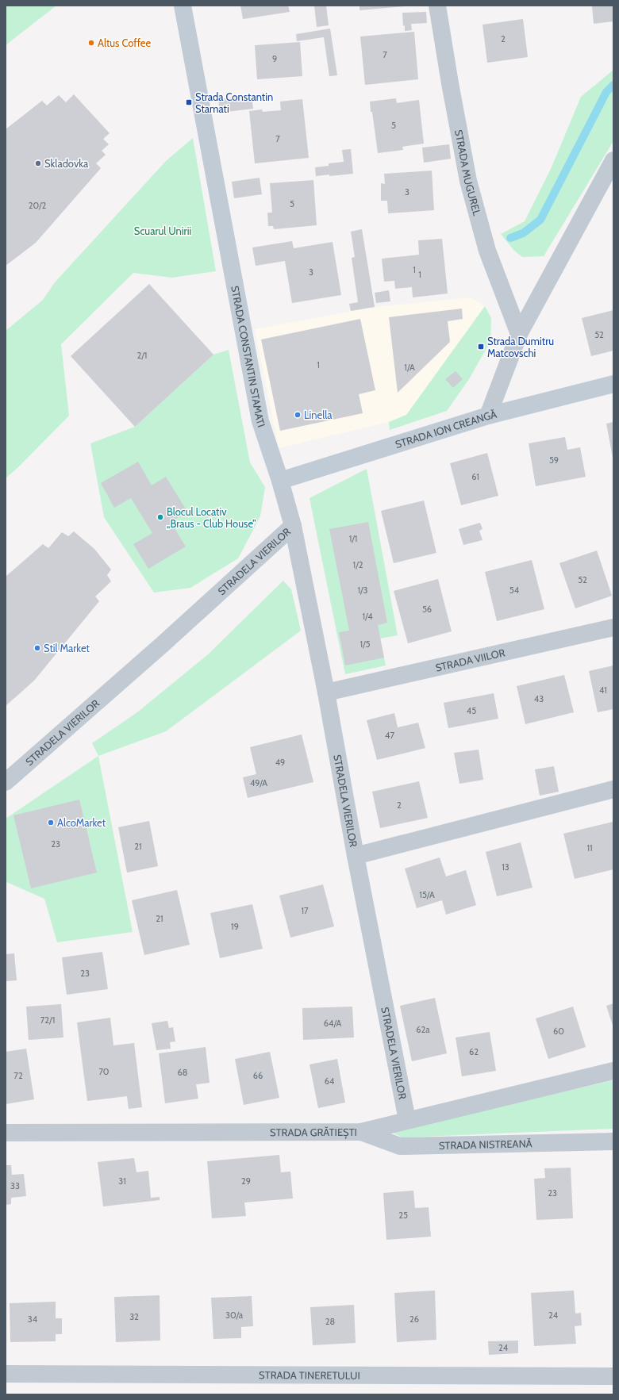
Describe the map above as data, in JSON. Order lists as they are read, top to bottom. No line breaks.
{"streets":{"street":["STRADA MUGUREL","STRADA CONSTANTIN STAMATI","STRADA ION CREANGĂ","STRADELA VIERILOR","STRADA VIILOR","STRADA GRĂTIEȘTI","STRADA NISTREANĂ","STRADA TINERETULUI"]},"crossings":[["STRADA CONSTANTIN STAMATI","STRADA ION CREANGĂ"],["STRADELA VIERILOR","STRADA VIILOR"],["STRADELA VIERILOR","STRADA GRĂTIEȘTI"],["STRADA GRĂTIEȘTI","STRADA NISTREANĂ"]],"parks":["Scuarul Unirii"],"places":{"other":["Altus Coffee","Skladovka","Linella","Blocul Locativ „Braus - Club House”","Stil Market","AlcoMarket"],"transit":["Strada Constantin Stamati","Strada Dumitru Matcovschi"]},"house_numbers":["2","7","9","5","7","3","5","20/2","1","3","1","52","2/1","1","1/A","59","61","1/1","1/2","52","1/3","54","56","1/4","1/5","41","43","45","47","49","49/A","2","23","21","11","13","15/A","17","21","19","23","72/1","64/A","62a","60","62","70","68","72","66","64","31","29","33","23","25","30/a","24","32","34","26","28","24"]}
